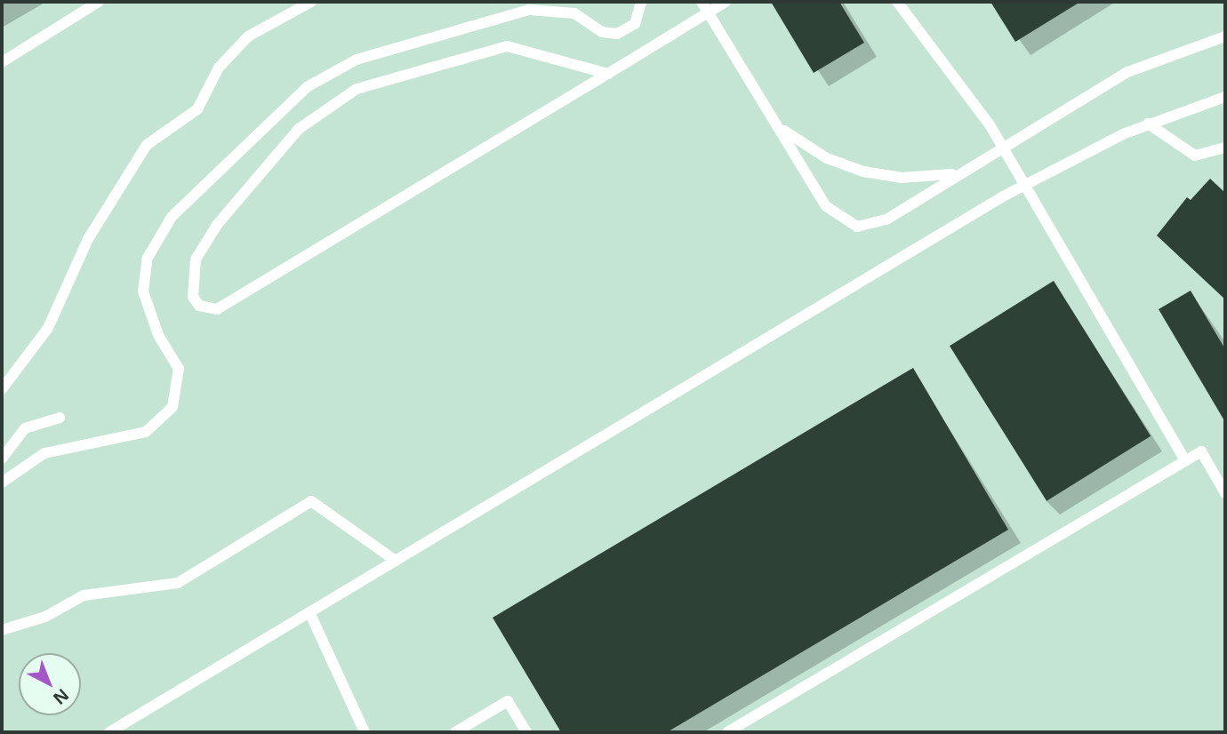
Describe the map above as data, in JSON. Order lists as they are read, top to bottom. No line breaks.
{"north":"bottom right"}
